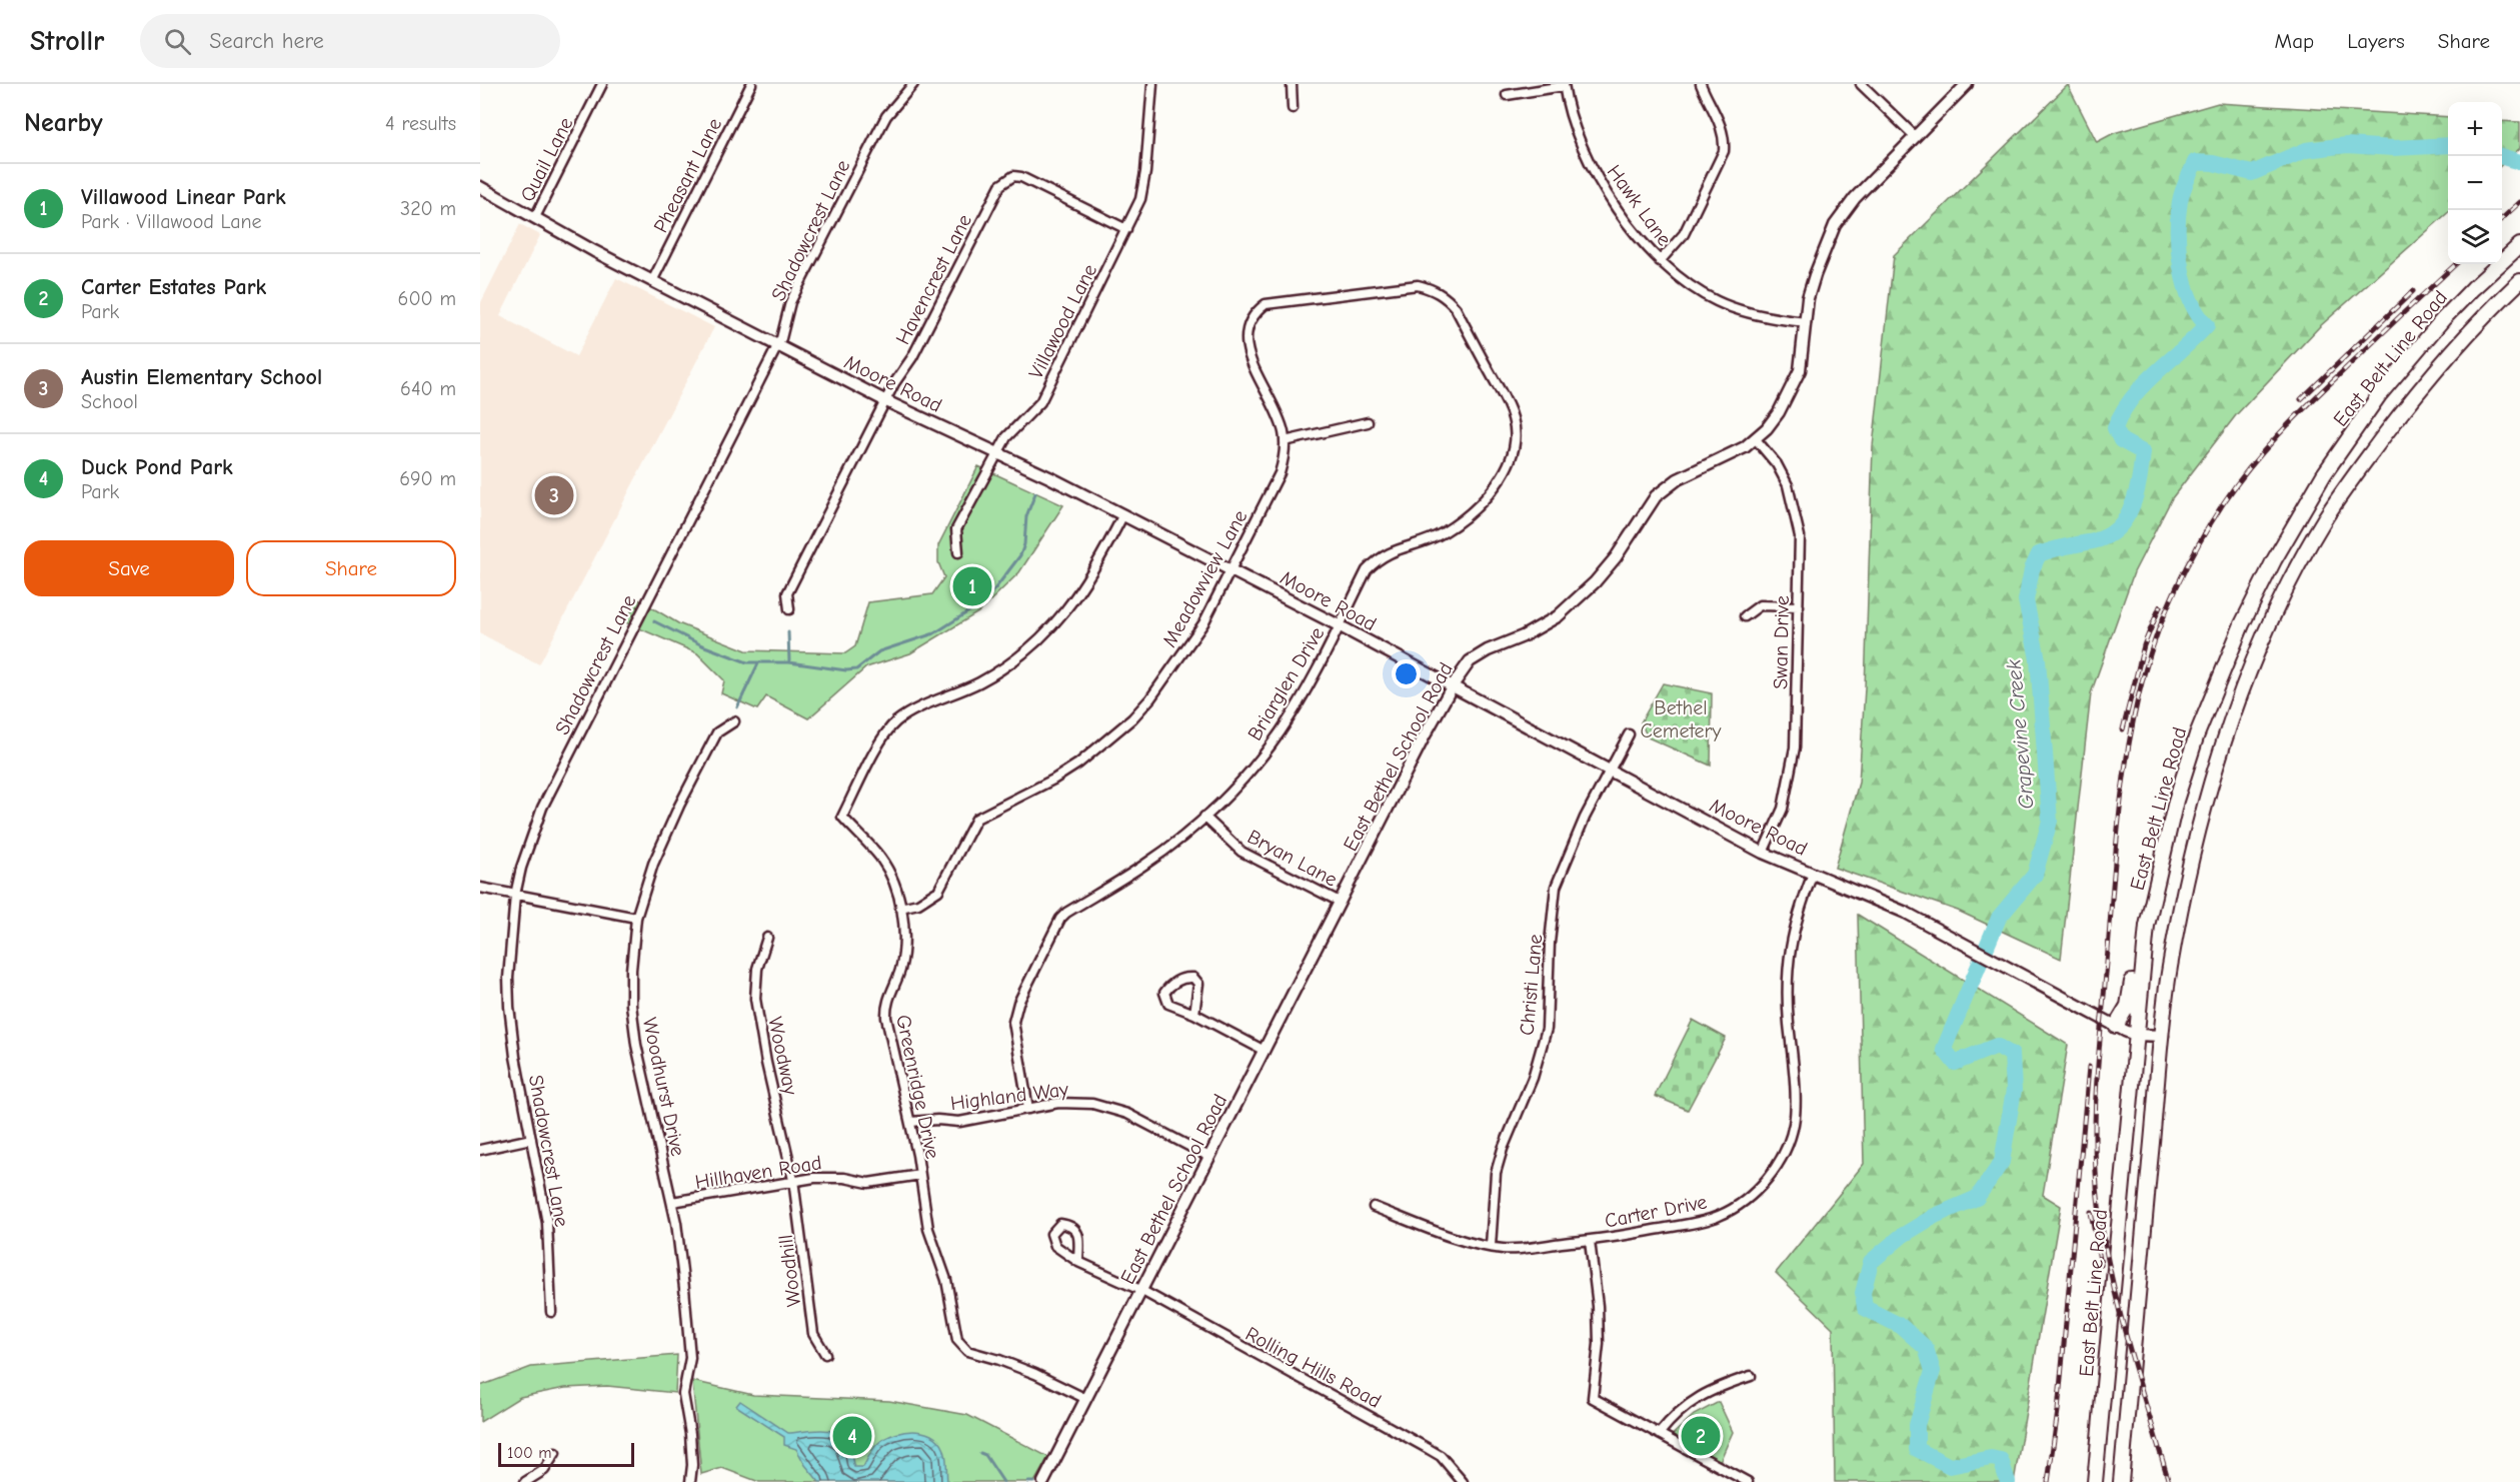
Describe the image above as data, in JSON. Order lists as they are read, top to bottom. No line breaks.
{"streets":{"main road":["East Belt Line Road"],"street":["Quail Lane","Pheasant Lane","Hawk Lane","Shadowcrest Lane","Havencrest Lane","Villawood Lane","Moore Road","Meadowview Lane","Swan Drive","Briarglen Drive","East Bethel School Road","Bryan Lane","Christi Lane","Woodway","Woodhurst Drive","Greenridge Drive","Highland Way","Hillhaven Road","Carter Drive","Woodhill","Rolling Hills Road"]},"crossings":[["Quail Lane","Moore Road"],["Pheasant Lane","Moore Road"],["Hawk Lane","East Bethel School Road"],["Shadowcrest Lane","Moore Road"],["Havencrest Lane","Villawood Lane"],["Havencrest Lane","Moore Road"],["Villawood Lane","Moore Road"],["East Belt Line Road","Moore Road"],["Moore Road","Meadowview Lane"],["Moore Road","Swan Drive"],["Moore Road","Briarglen Drive"],["Moore Road","East Bethel School Road"],["Moore Road","Christi Lane"],["Moore Road","Greenridge Drive"],["Moore Road","Carter Drive"],["Meadowview Lane","Briarglen Drive"],["Meadowview Lane","Greenridge Drive"],["Swan Drive","East Bethel School Road"],["Briarglen Drive","Bryan Lane"],["Briarglen Drive","Highland Way"],["East Bethel School Road","Bryan Lane"],["East Bethel School Road","Greenridge Drive"],["East Bethel School Road","Highland Way"],["East Bethel School Road","Rolling Hills Road"],["Christi Lane","Carter Drive"],["Woodway","Hillhaven Road"],["Woodway","Woodhill"],["Woodhurst Drive","Hillhaven Road"],["Greenridge Drive","Highland Way"],["Greenridge Drive","Hillhaven Road"],["Hillhaven Road","Woodhill"]],"water":["Grapevine Creek"],"parks":["Bethel Cemetery"],"scale_bar":"100 m","page":{"header":"Strollr","search":"Search here","nav":["Map","Layers","Share"],"heading":["Nearby","4 results"],"map_buttons":["+","−"],"list":[{"mark":"1","name":"Villawood Linear Park","note":"Park · Villawood Lane","value":"320 m"},{"mark":"2","name":"Carter Estates Park","note":"Park","value":"600 m"},{"mark":"3","name":"Austin Elementary School","note":"School","value":"640 m"},{"mark":"4","name":"Duck Pond Park","note":"Park","value":"690 m"}],"pins":["3","1","2","4"],"buttons":["Save","Share"],"scale":"100 m"}}
